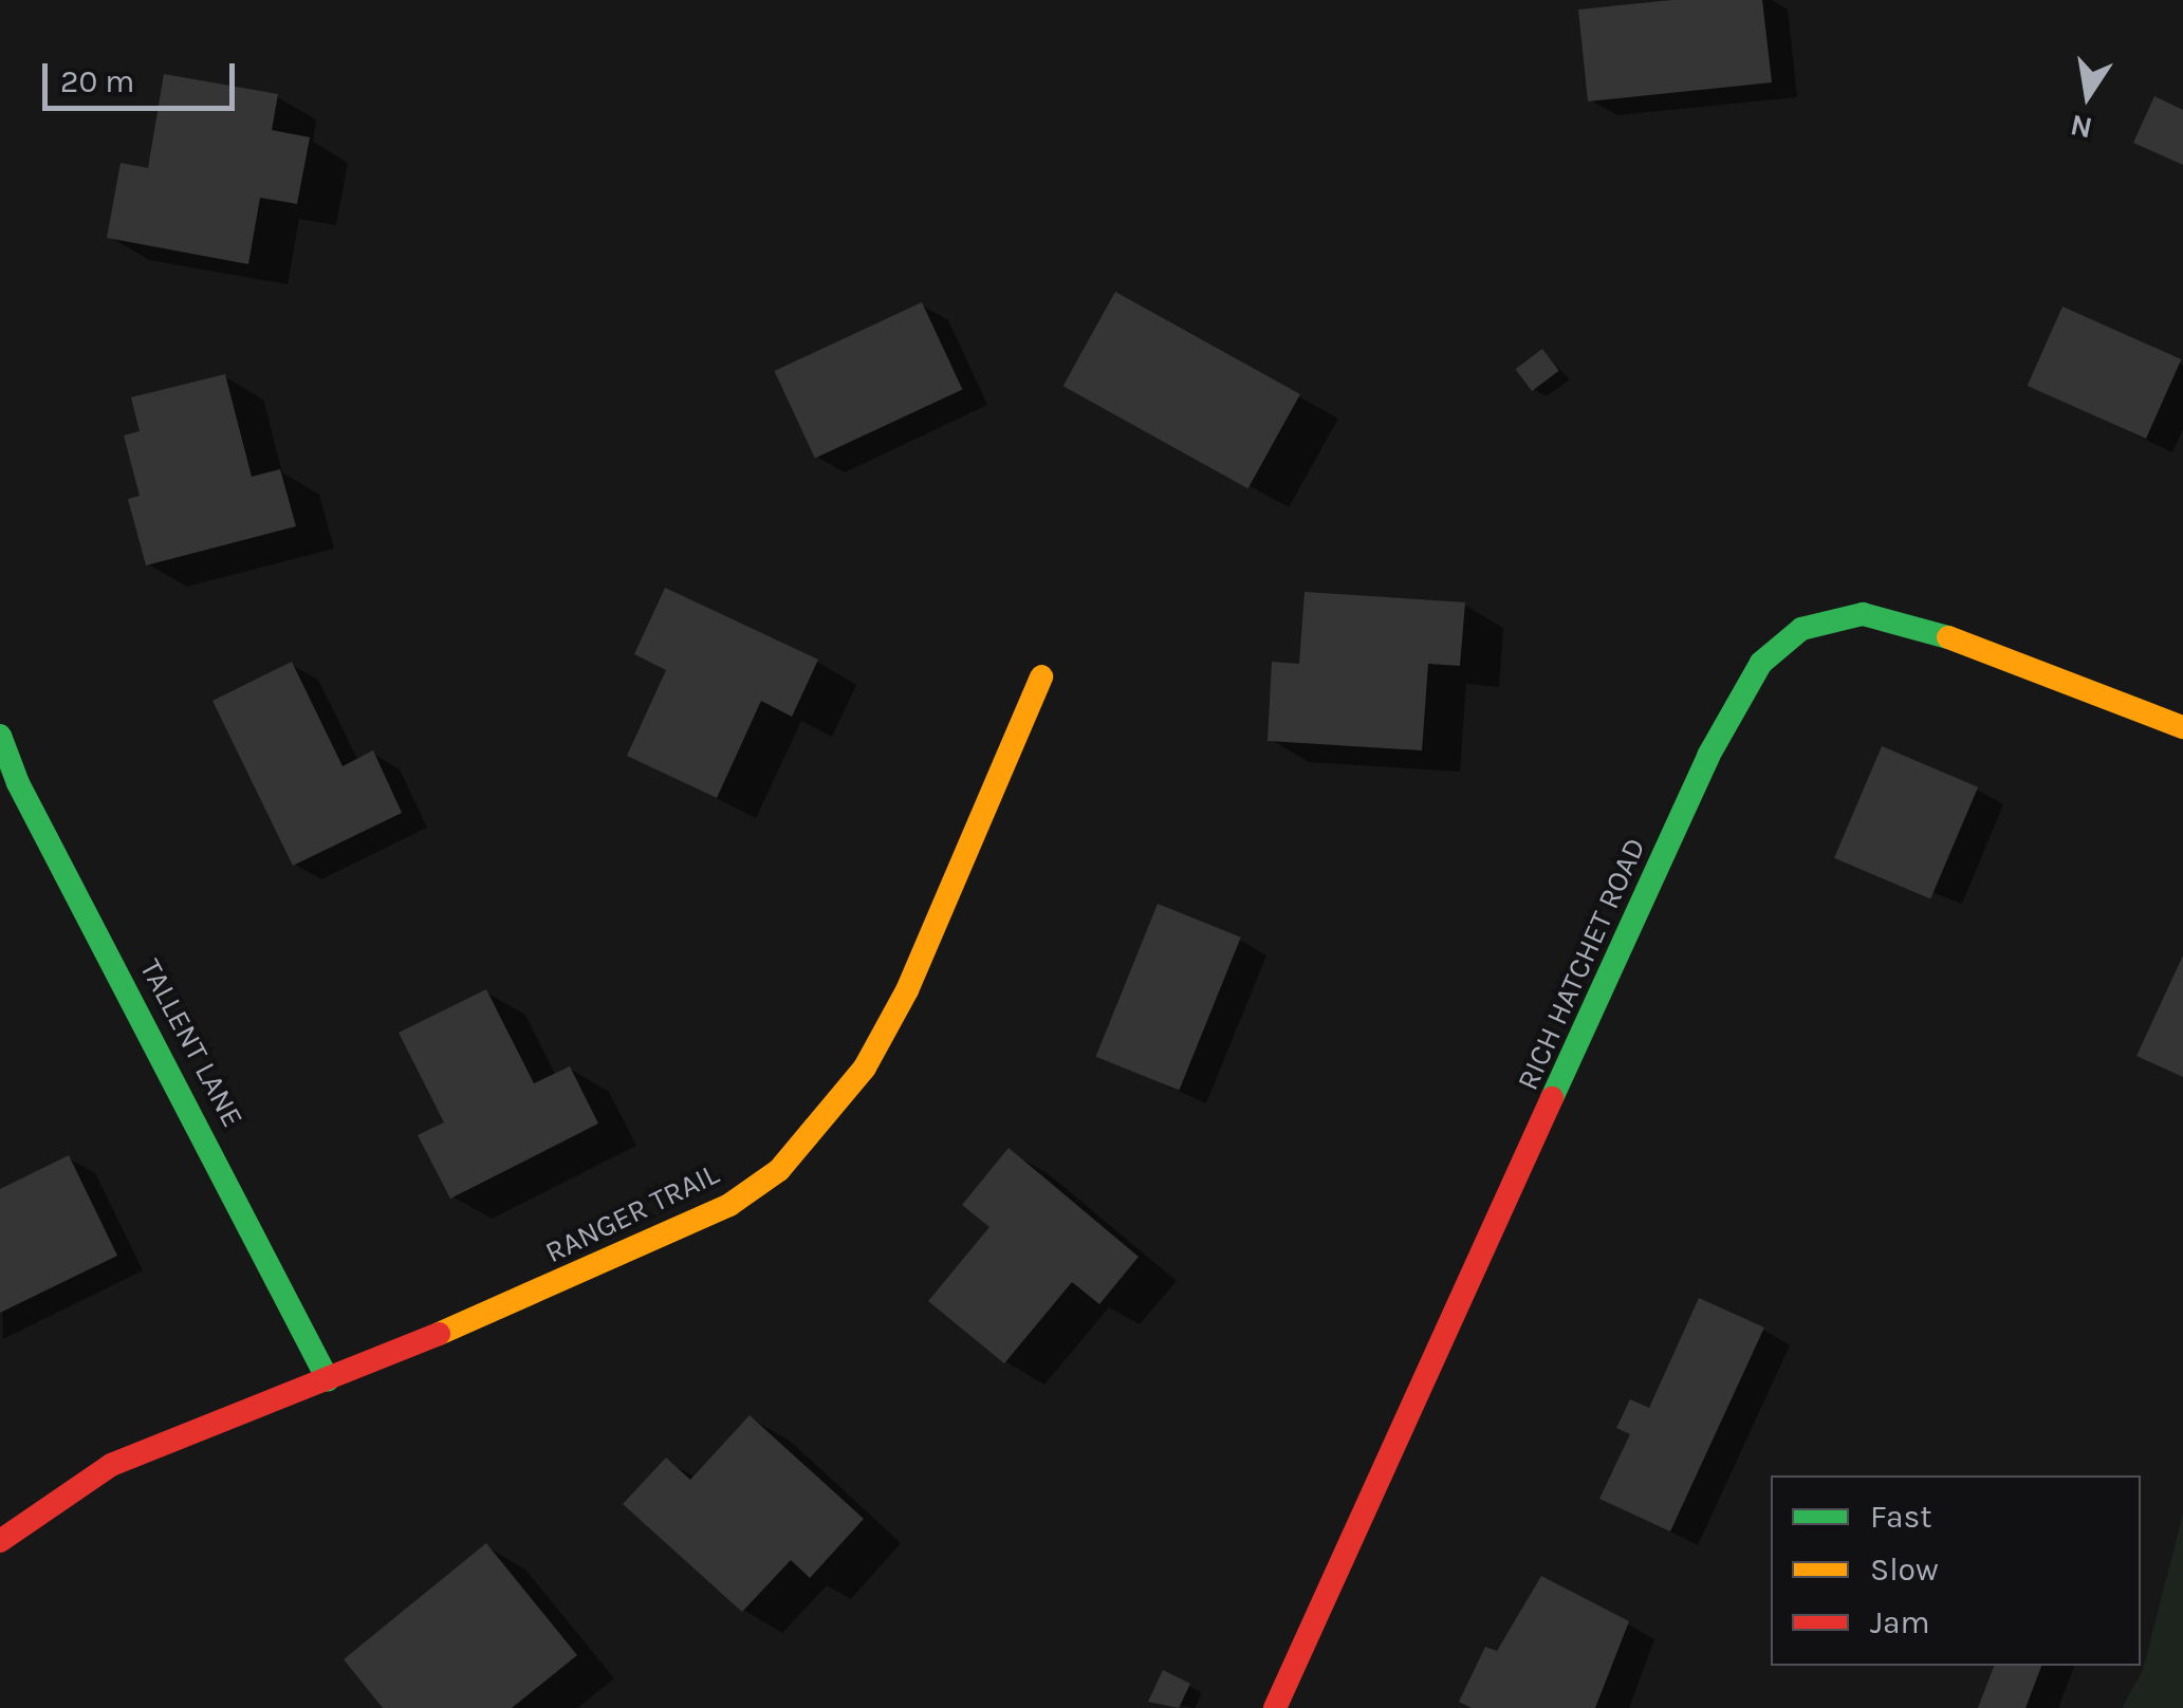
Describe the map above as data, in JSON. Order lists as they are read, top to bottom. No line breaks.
{"streets":{"street":["RICH HATCHET ROAD","TALLENT LANE","RANGER TRAIL"]},"crossings":[["TALLENT LANE","RANGER TRAIL"]],"legend":["Fast","Slow","Jam"],"scale_bar":"20 m","north":"bottom"}
